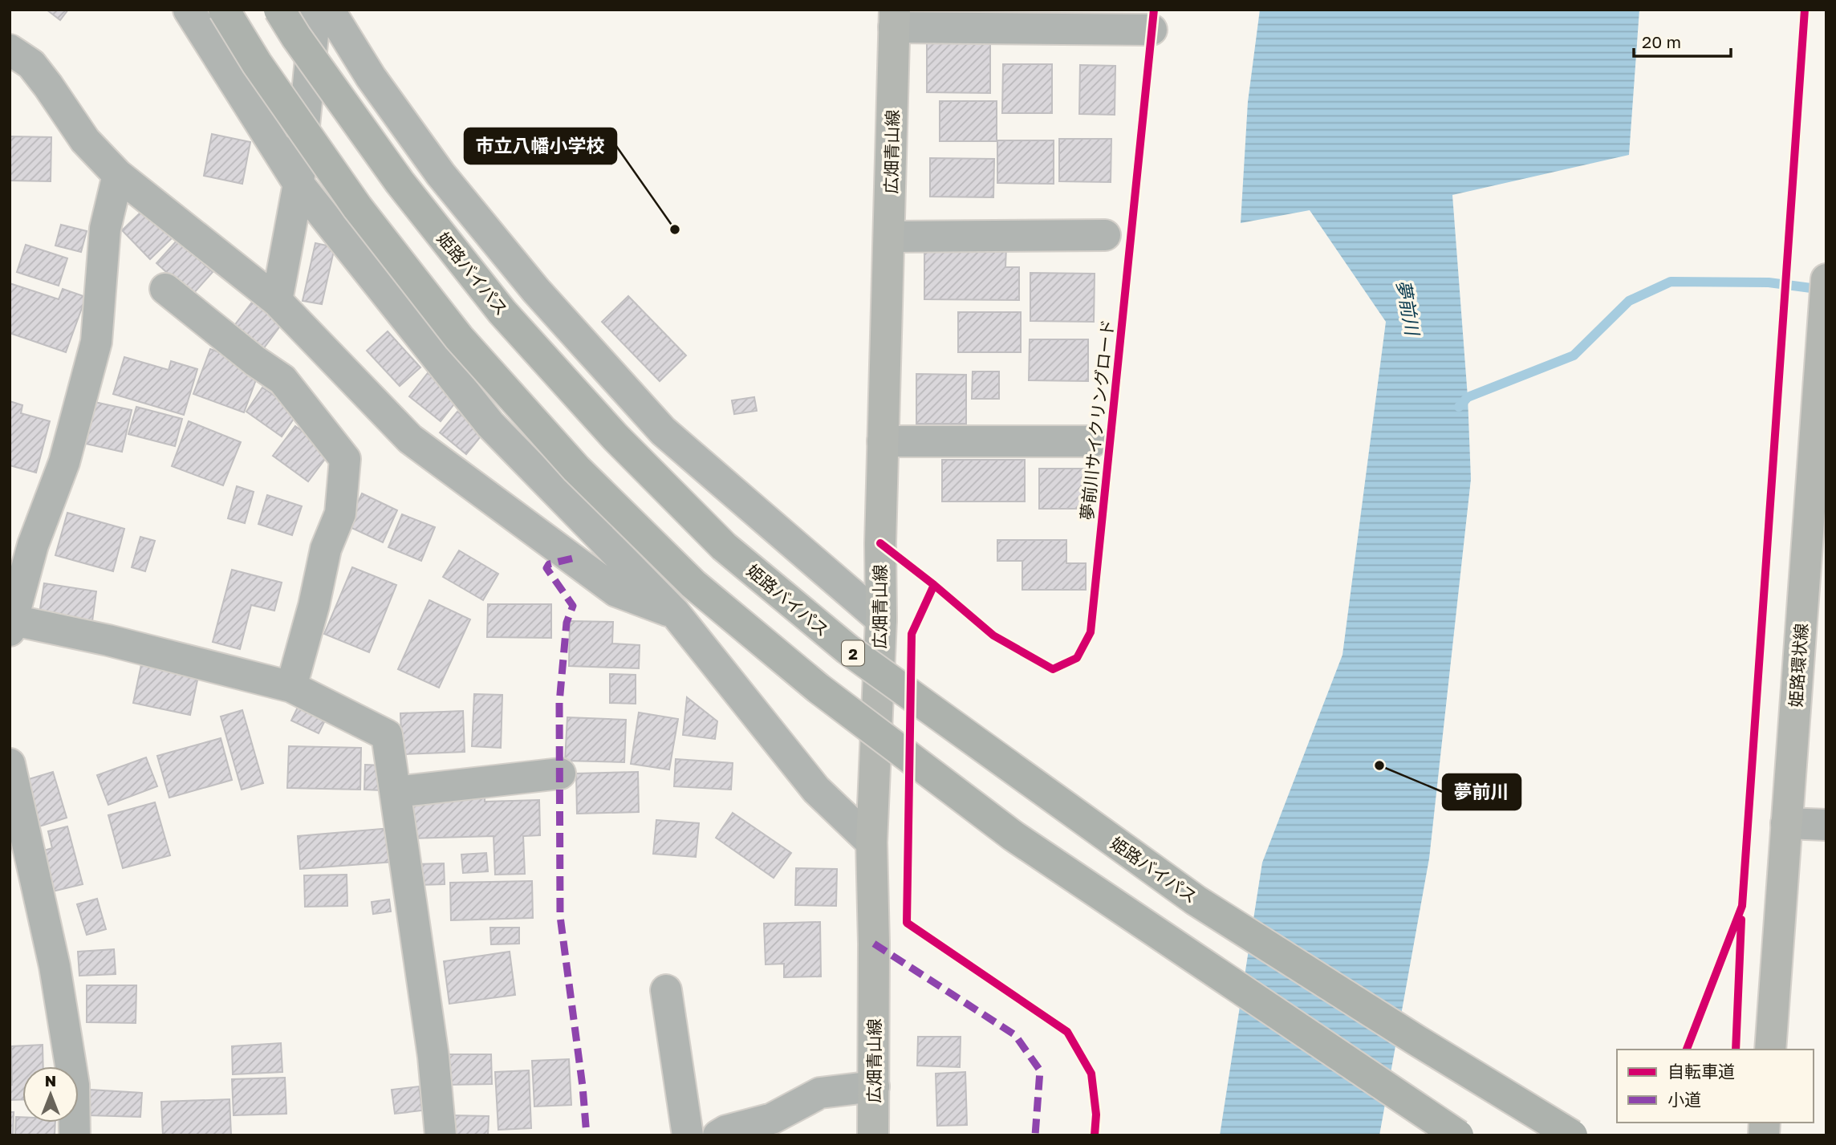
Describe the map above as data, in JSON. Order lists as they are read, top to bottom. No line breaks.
{"streets":{"highway":["姫路バイパス","2"],"main road":["広畑青山線","姫路環状線"],"cycle path":["夢前川サイクリングロード"]},"water":["夢前川"],"places":["市立八幡小学校","夢前川"],"legend":["自転車道","小道"],"scale_bar":"20 m","north":"top"}
